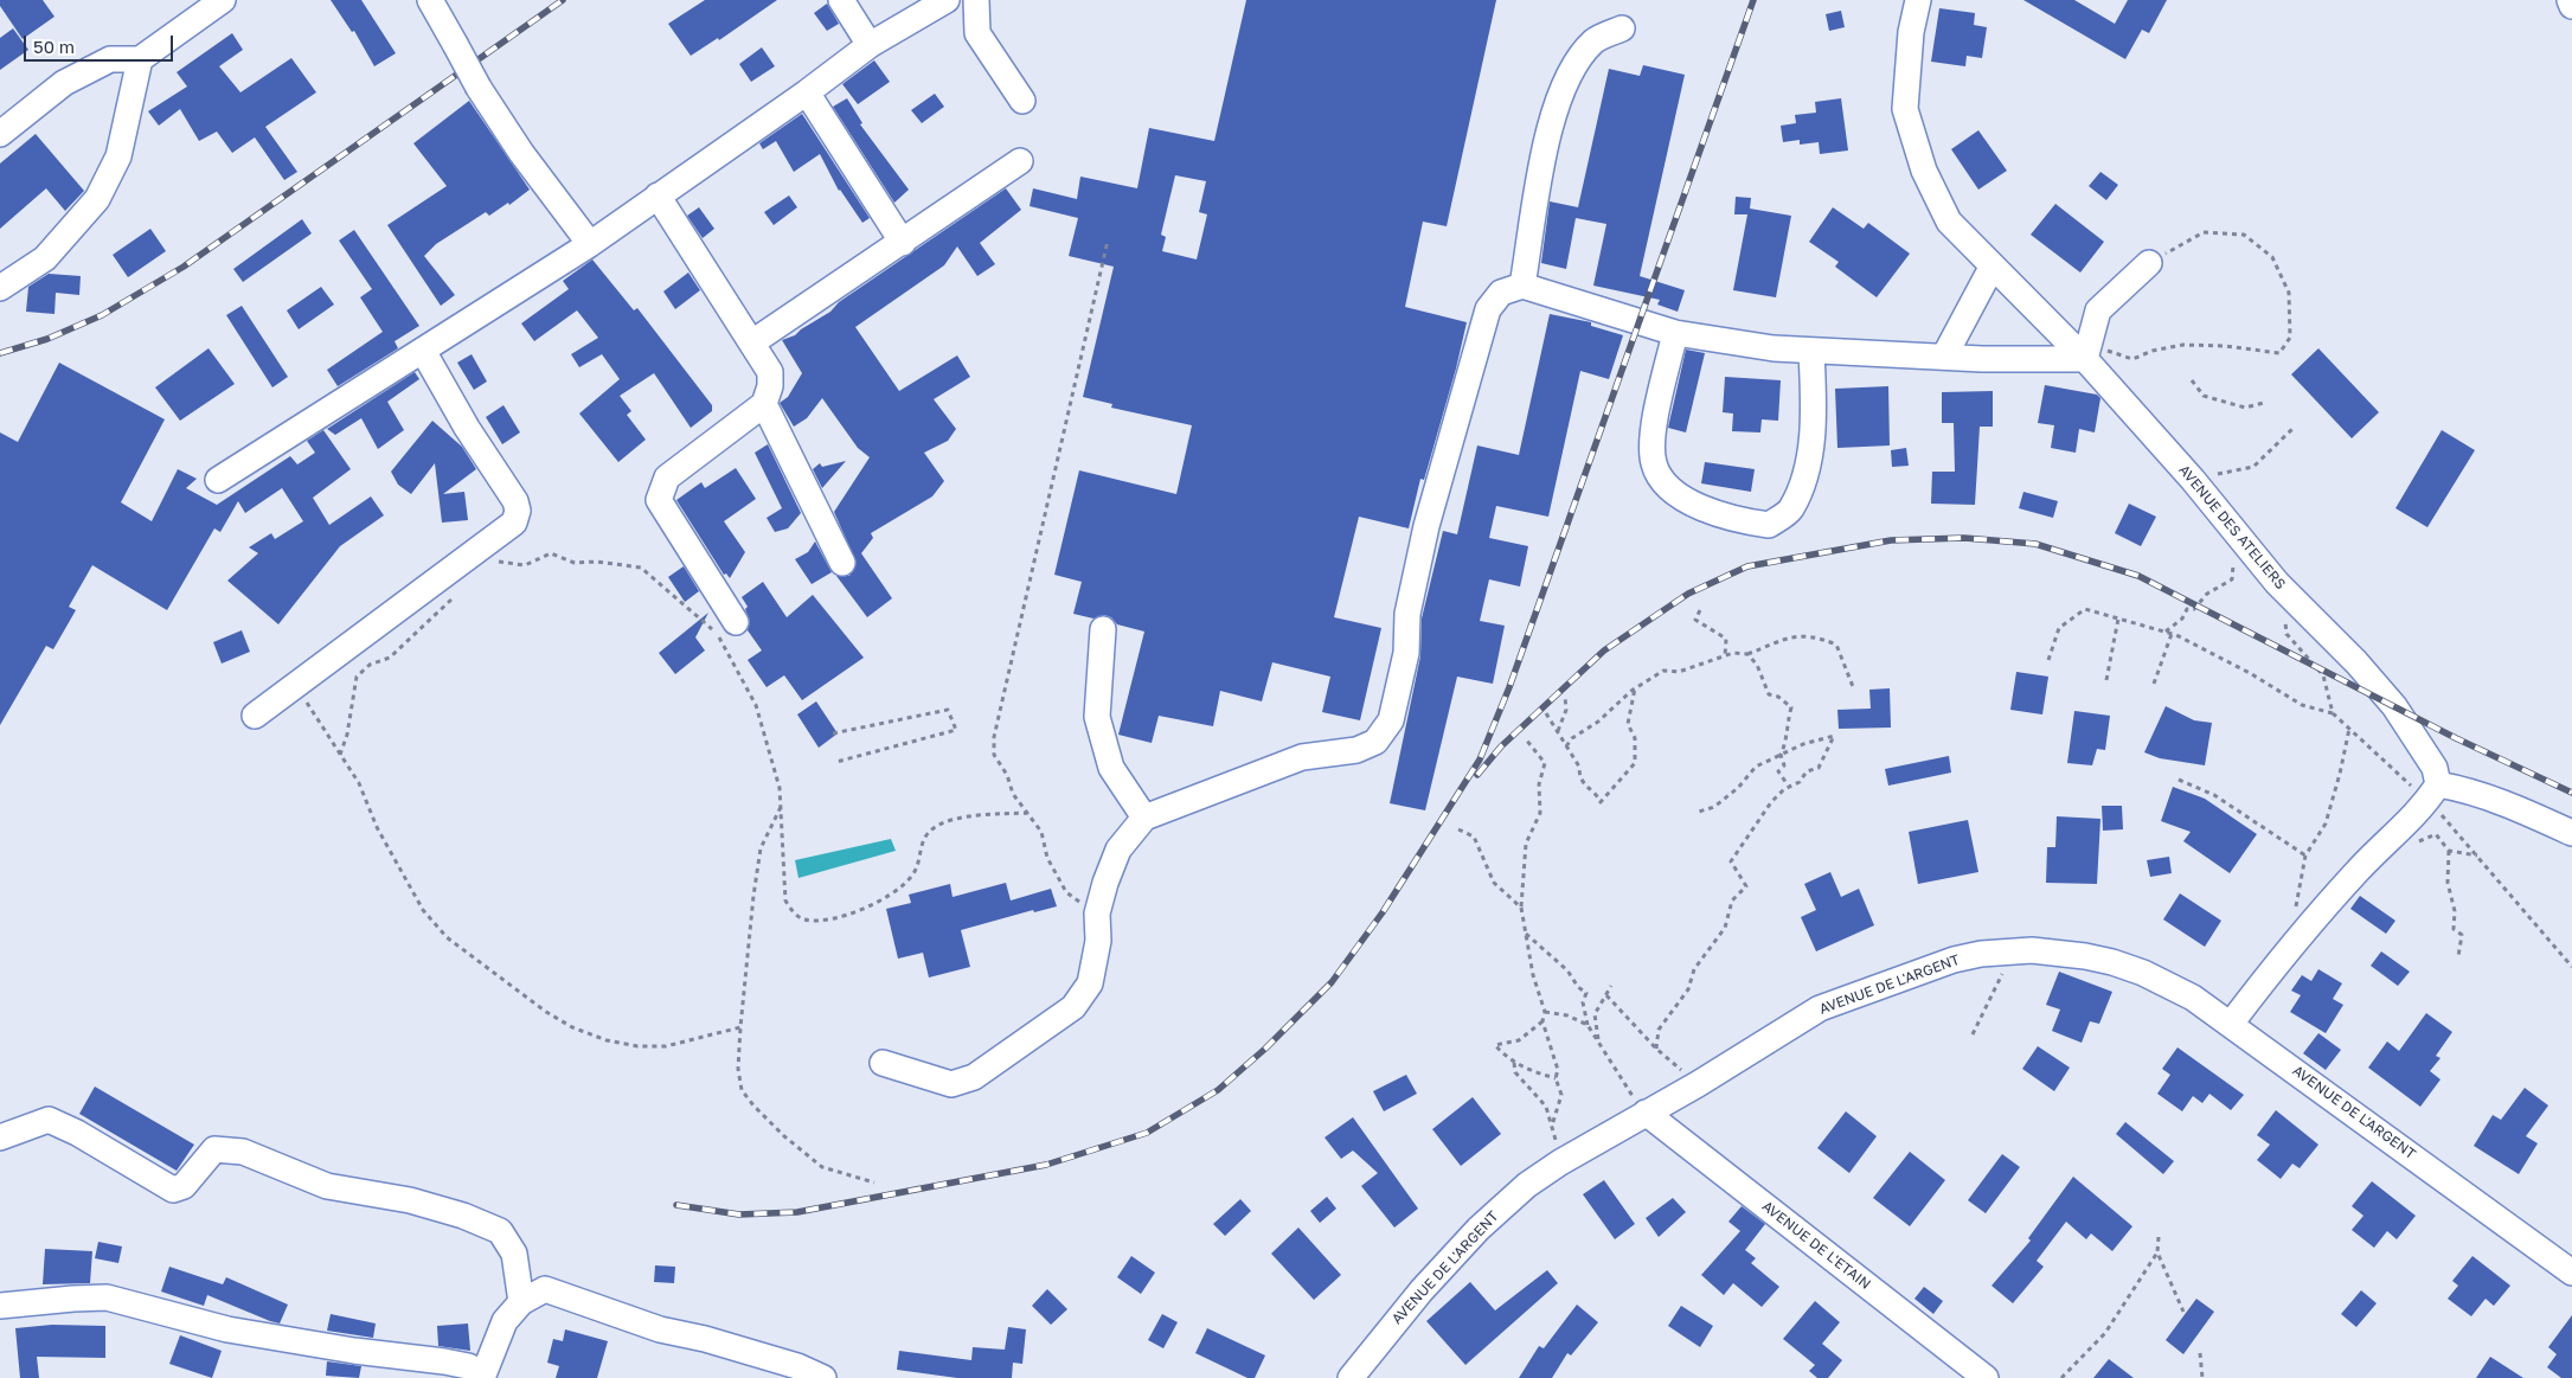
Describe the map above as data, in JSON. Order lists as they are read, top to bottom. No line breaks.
{"streets":{"street":["AVENUE DES ATELIERS","AVENUE DE L'ARGENT","AVENUE DE L'ETAIN"]},"crossings":[["AVENUE DE L'ARGENT","AVENUE DE L'ETAIN"]],"scale_bar":"50 m"}
